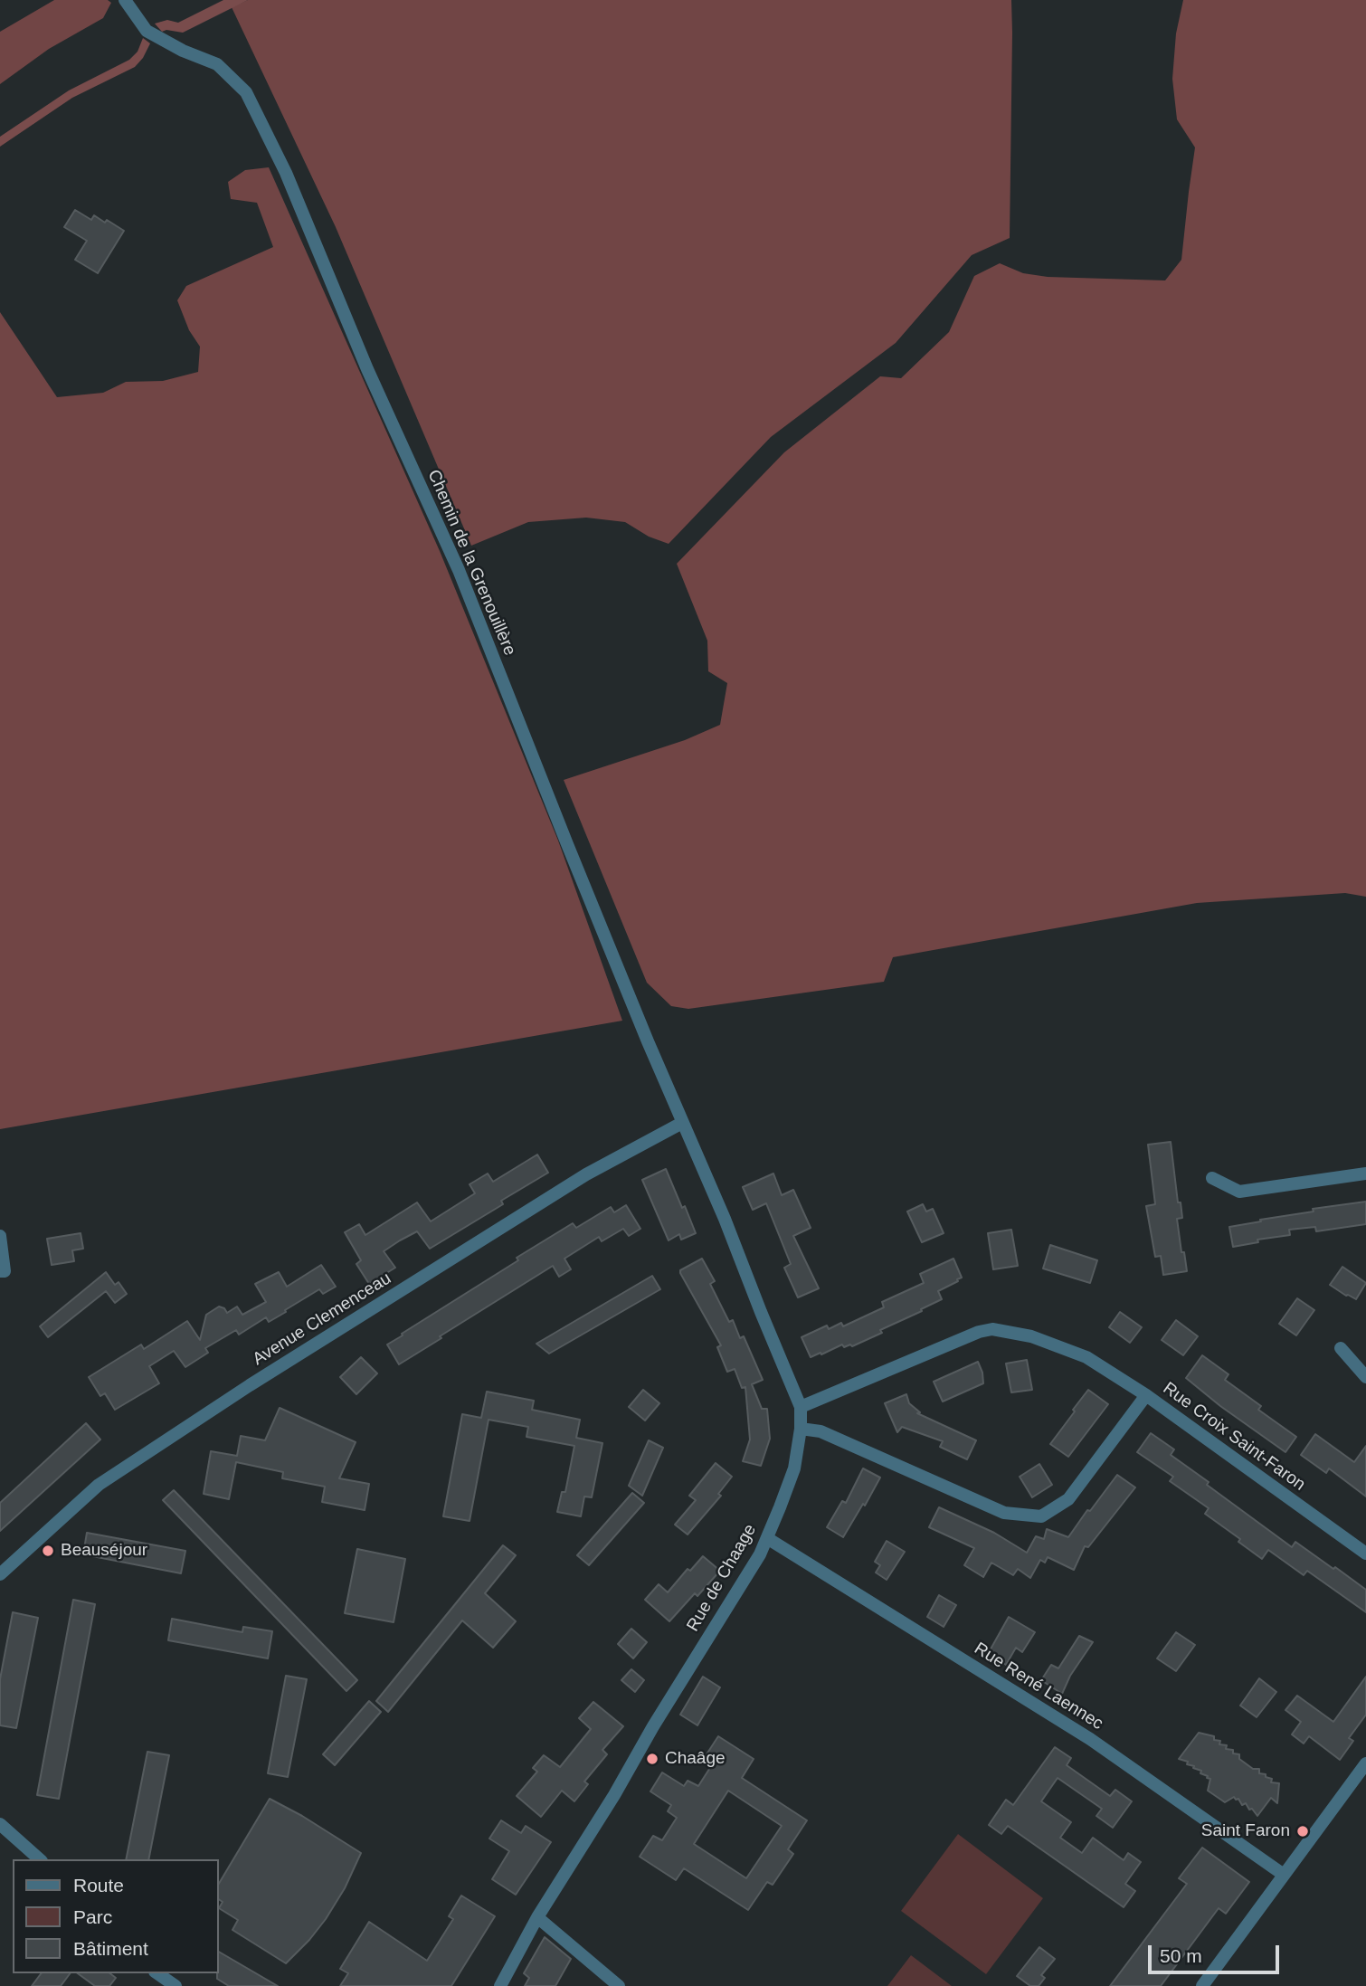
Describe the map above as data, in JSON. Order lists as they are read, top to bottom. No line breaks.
{"streets":{"street":["Chemin de la Grenouillère","Avenue Clemenceau","Rue Croix Saint-Faron","Rue de Chaage","Rue René Laennec"]},"crossings":[["Chemin de la Grenouillère","Avenue Clemenceau"],["Chemin de la Grenouillère","Rue de Chaage"],["Avenue Clemenceau","Rue de Chaage"],["Rue Croix Saint-Faron","Rue de Chaage"],["Rue de Chaage","Rue René Laennec"]],"places":["Beauséjour","Chaâge","Saint Faron"],"legend":["Route","Parc","Bâtiment"],"scale_bar":"50 m"}
